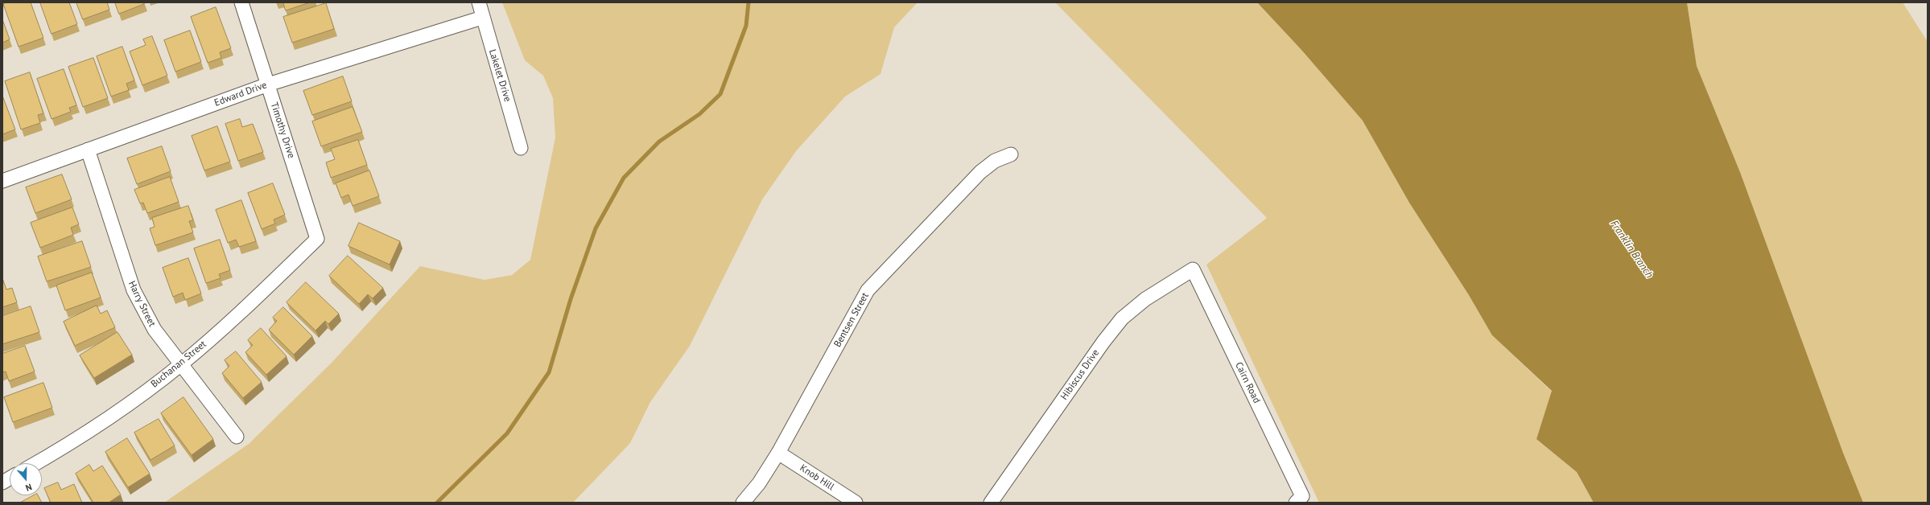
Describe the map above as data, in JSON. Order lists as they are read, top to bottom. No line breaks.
{"streets":{"street":["Lakelet Drive","Edward Drive","Timothy Drive","Harry Street","Bentsen Street","Buchanan Street","Hibiscus Drive","Cairn Road","Knob Hill"]},"crossings":[["Lakelet Drive","Edward Drive"],["Edward Drive","Timothy Drive"],["Edward Drive","Harry Street"],["Timothy Drive","Buchanan Street"],["Harry Street","Buchanan Street"],["Bentsen Street","Knob Hill"],["Hibiscus Drive","Cairn Road"]],"water":["Franklin Branch"],"north":"bottom"}
